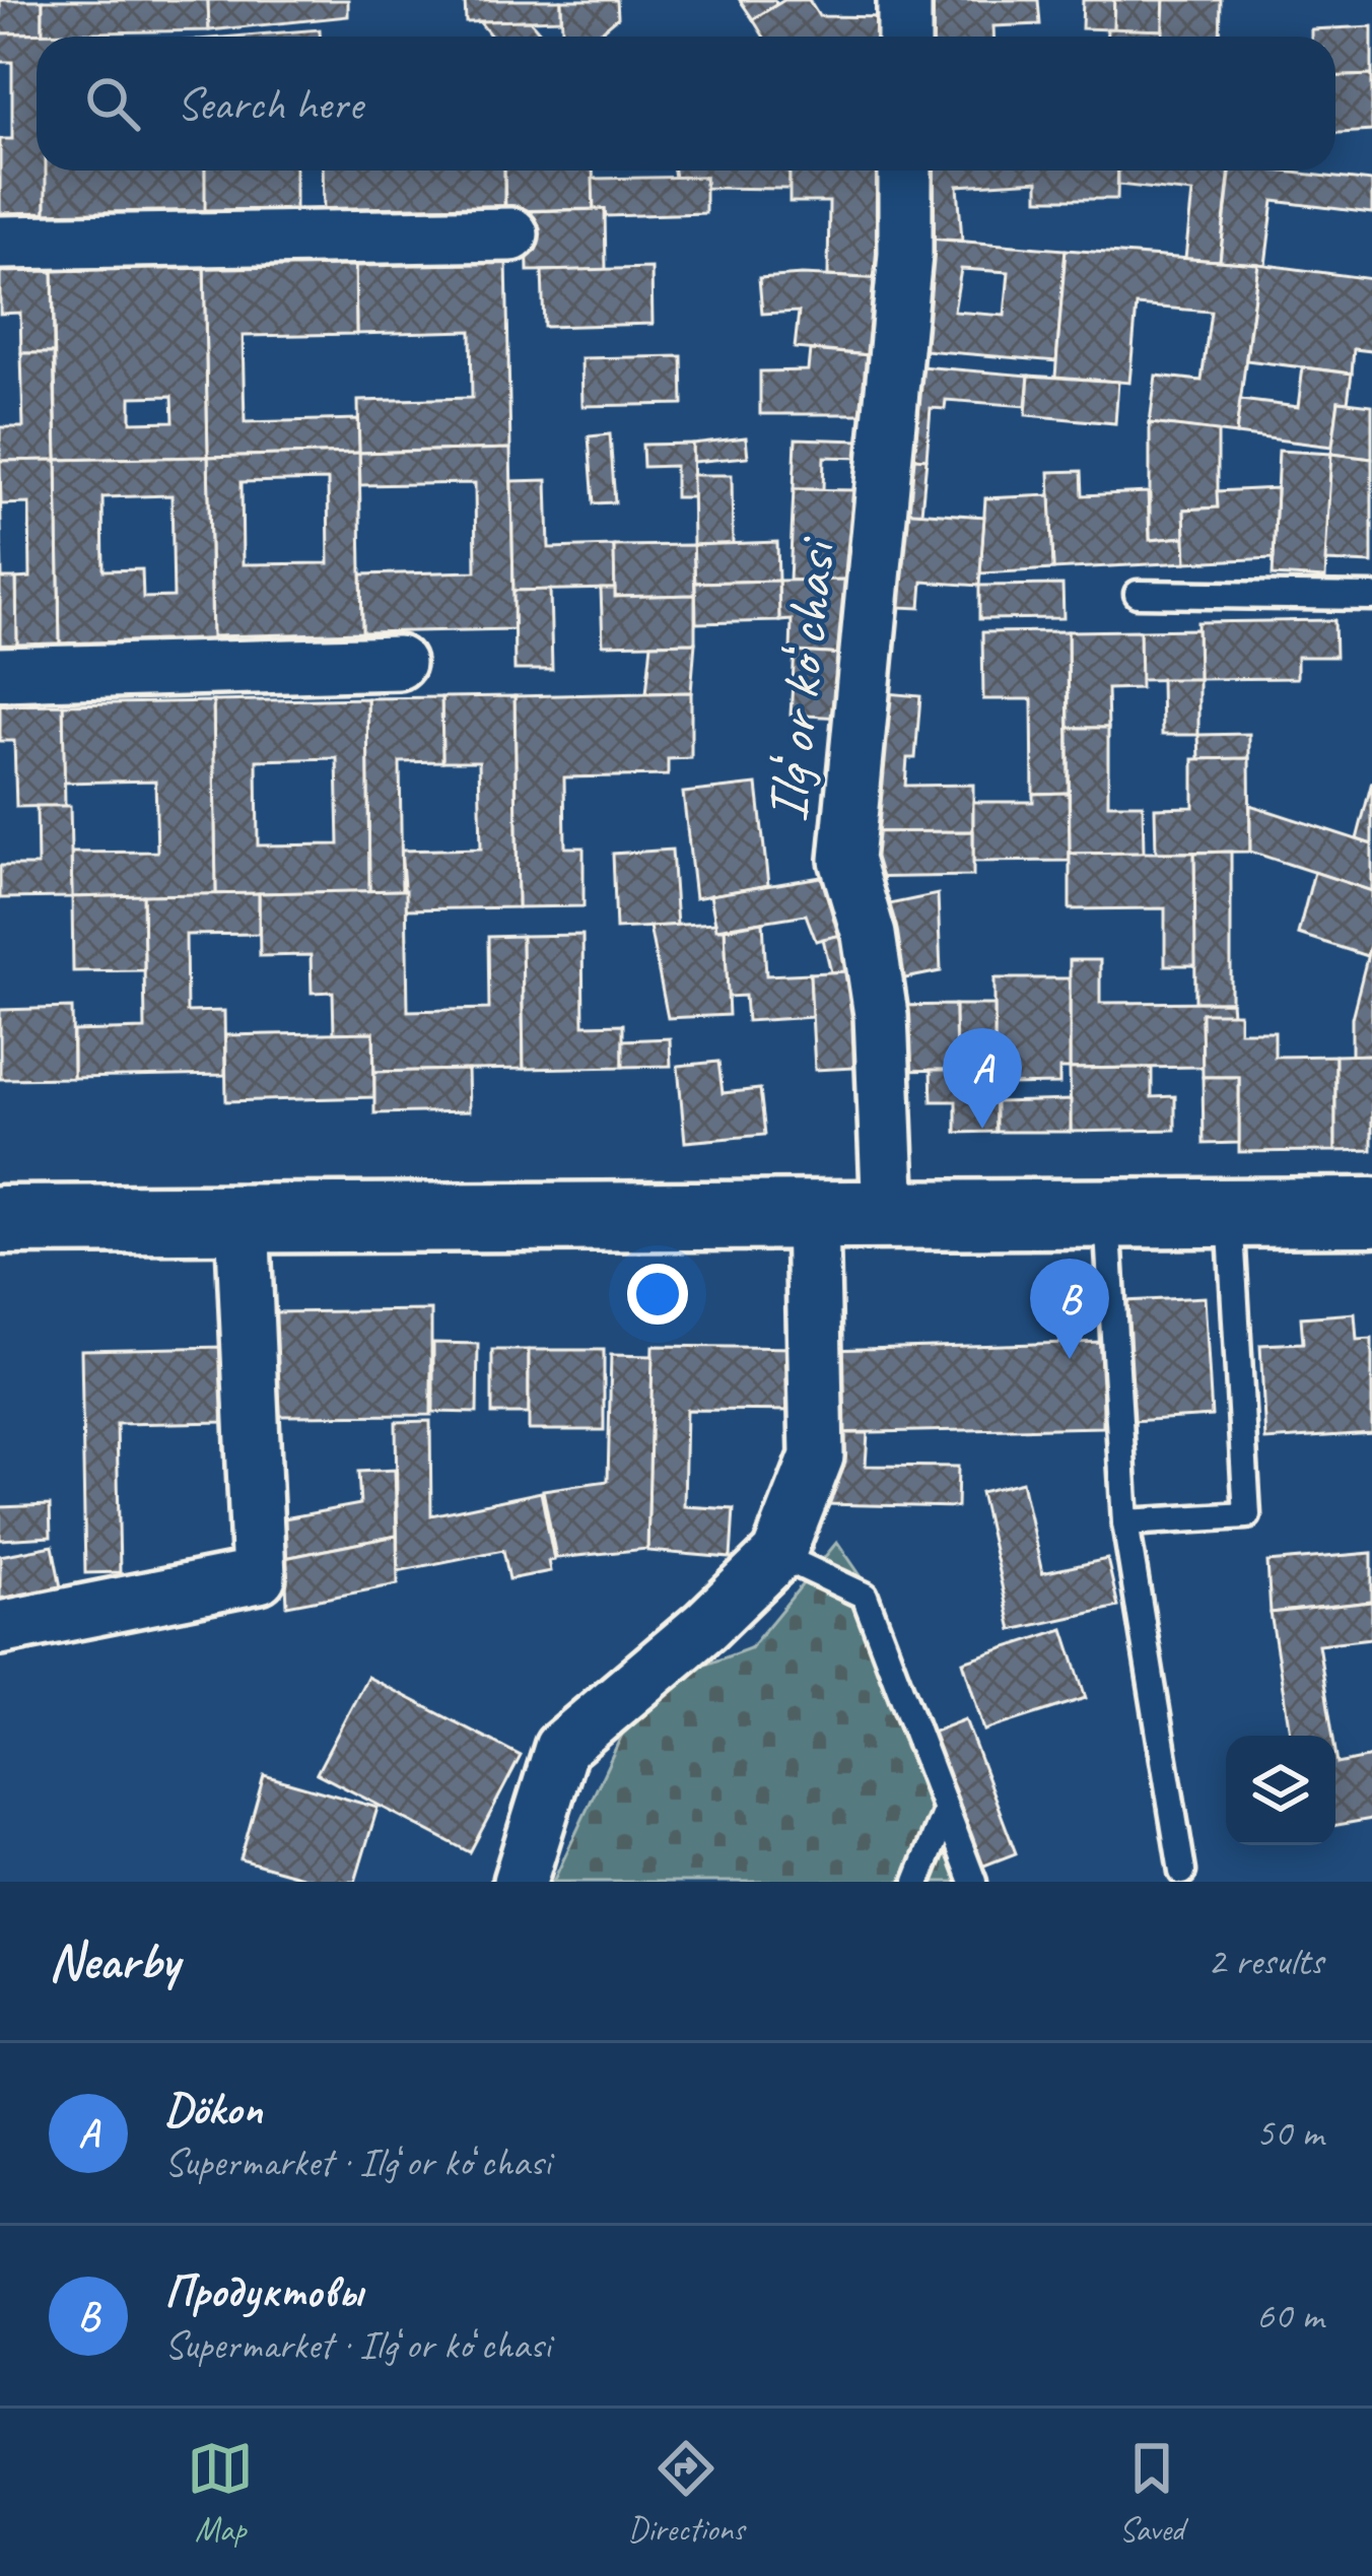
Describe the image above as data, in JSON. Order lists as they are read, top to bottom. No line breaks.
{"streets":{"street":["Ilgʻor koʻchasi"]},"page":{"search":"Search here","pins":["A","B"],"heading":["Nearby","2 results"],"list":[{"mark":"A","name":"Dökon","note":"Supermarket · Ilgʻor koʻchasi","value":"50 m"},{"mark":"B","name":"Продуктовы","note":"Supermarket · Ilgʻor koʻchasi","value":"60 m"}],"nav":["Map","Directions","Saved"]}}
